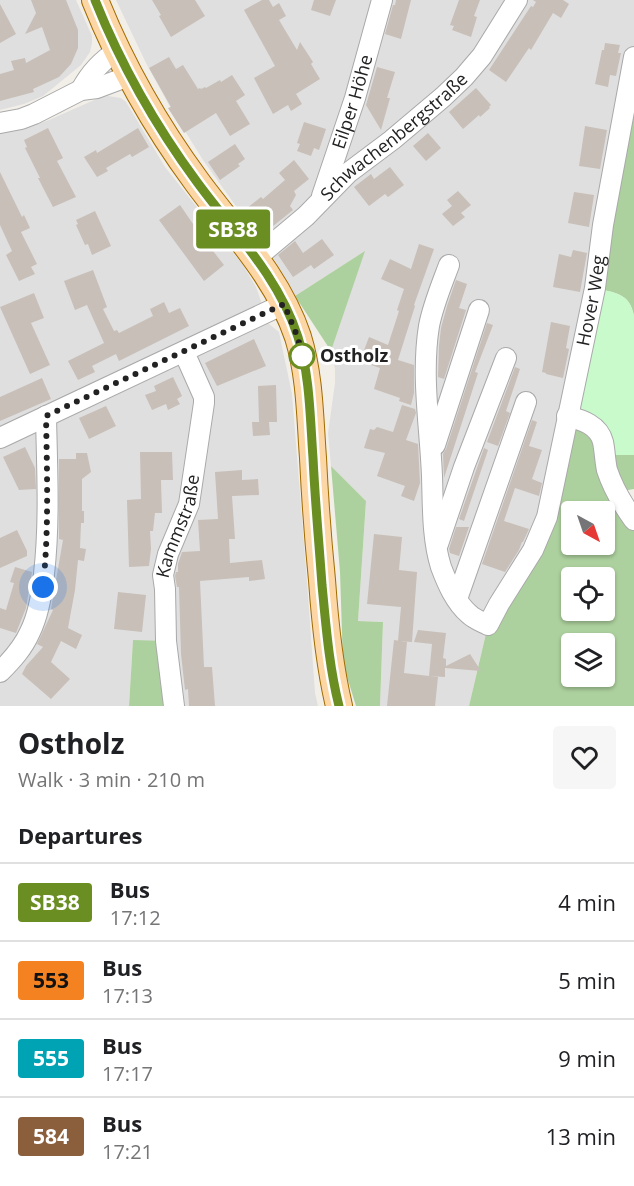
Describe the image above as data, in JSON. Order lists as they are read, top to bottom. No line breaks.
{"streets":{"street":["Eilper Höhe","Schwachenbergstraße","Hover Weg","Kammstraße"]},"crossings":[["Eilper Höhe","Schwachenbergstraße"]],"places":["Ostholz"],"lines":["bus line SB38"],"north":"bottom right","page":{"on_map":"SB38","heading":[["Ostholz","Walk · 3 min · 210 m"],"Departures"],"list":[{"mark":"SB38","name":"Bus","note":"17:12","value":"4 min"},{"mark":"553","name":"Bus","note":"17:13","value":"5 min"},{"mark":"555","name":"Bus","note":"17:17","value":"9 min"},{"mark":"584","name":"Bus","note":"17:21","value":"13 min"}]}}
